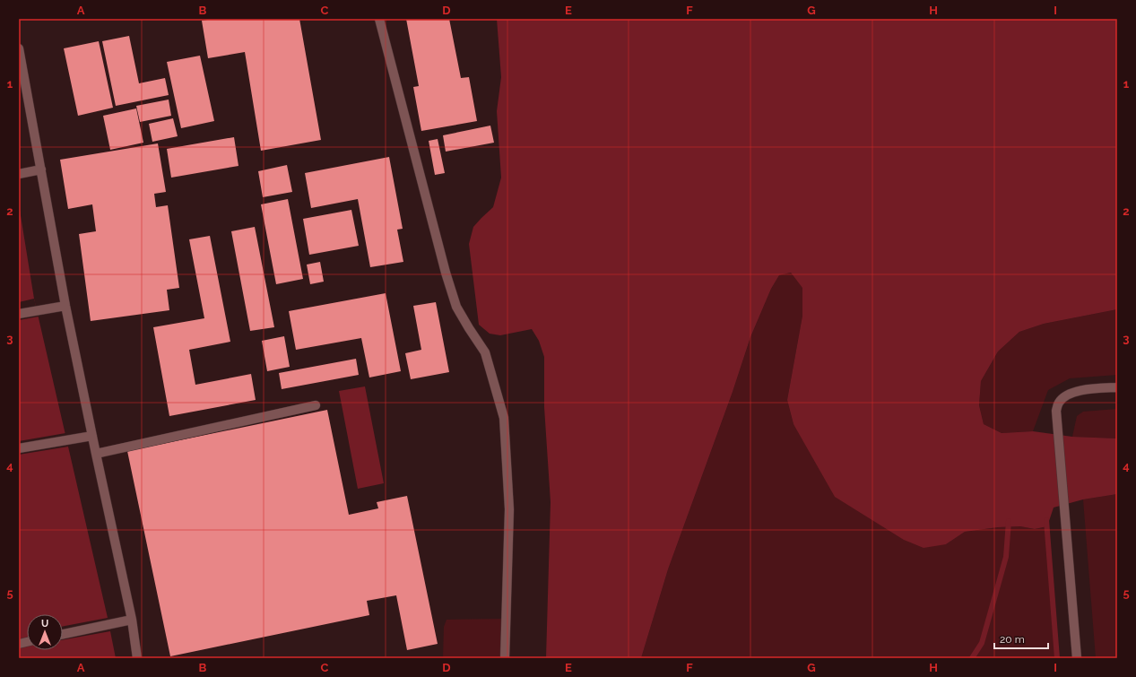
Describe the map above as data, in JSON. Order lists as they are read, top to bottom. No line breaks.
{"scale_bar":"20 m","north":"top","grid":{"columns":["A","B","C","D","E","F","G","H","I"],"rows":["1","2","3","4","5"]}}
